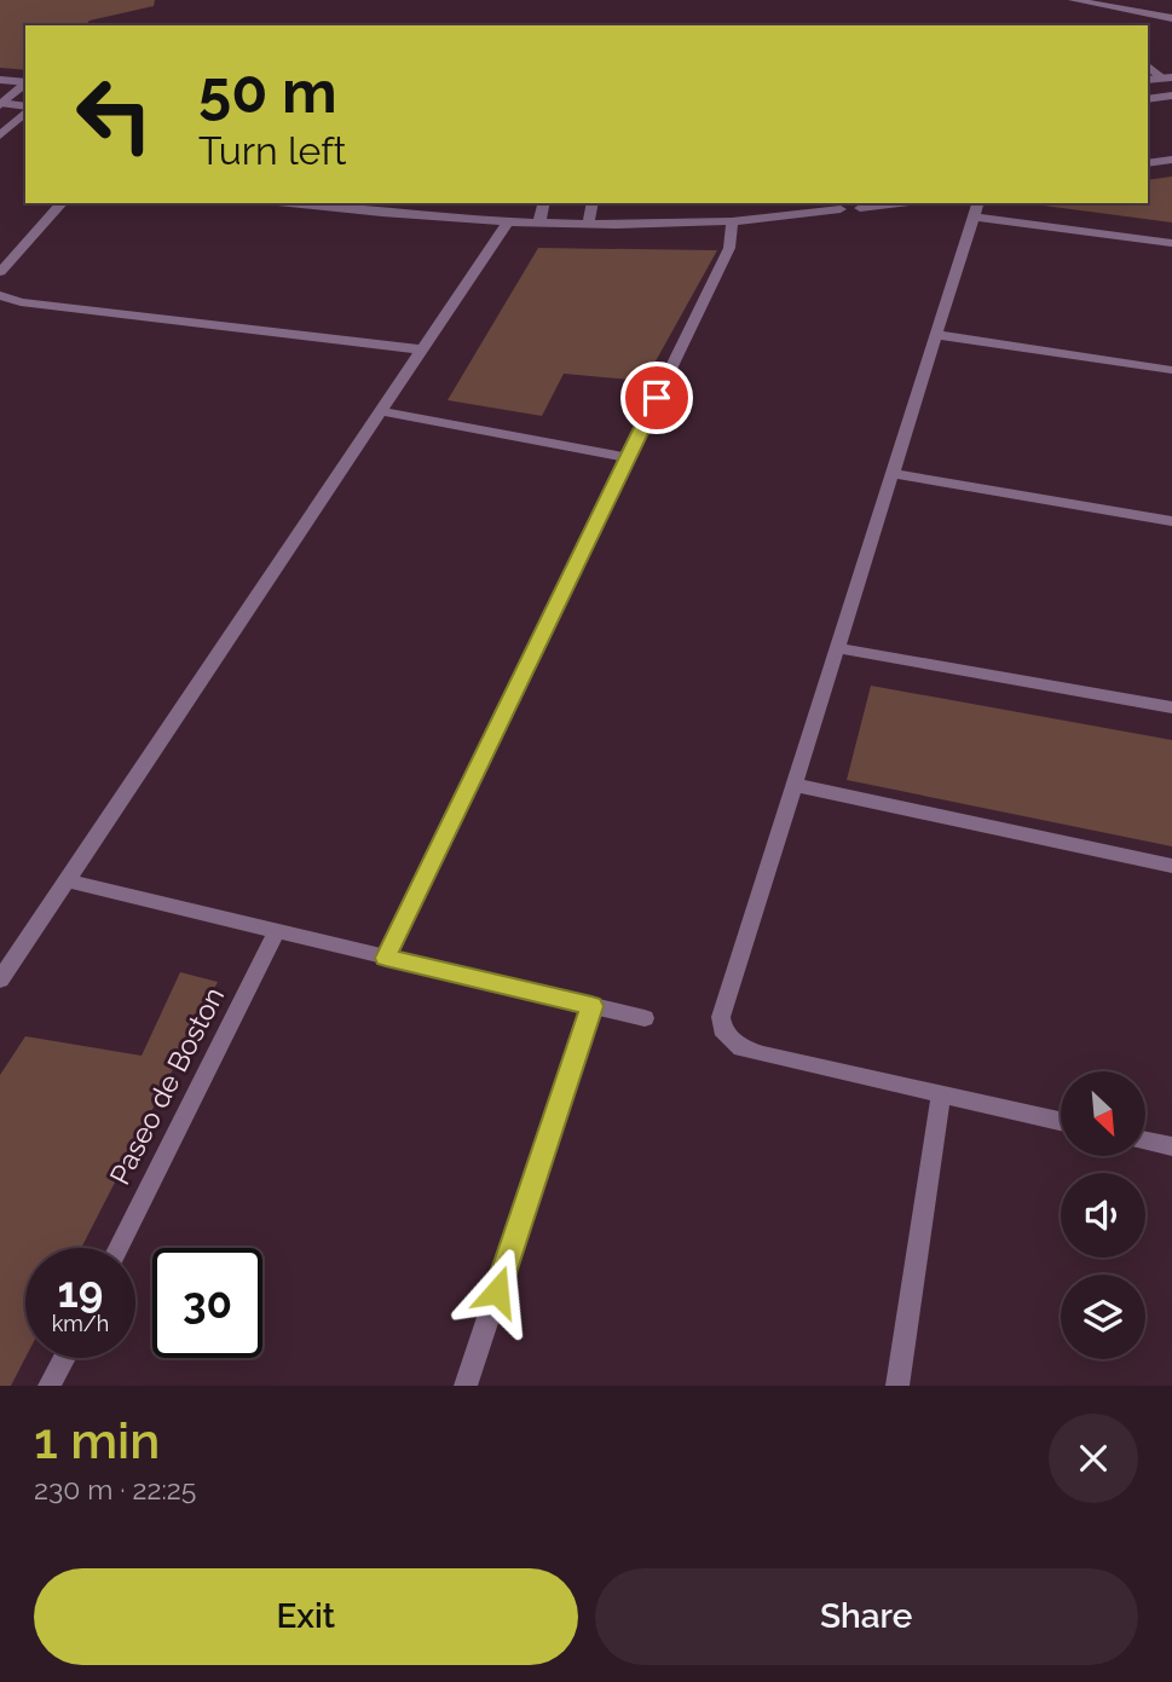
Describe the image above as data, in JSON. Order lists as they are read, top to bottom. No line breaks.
{"streets":{"street":["Paseo de Boston"]},"north":"bottom right","page":{"turn":["50 m","Turn left"],"speed":"19 km/h","limit":"30","heading":["1 min","230 m · 22:25"],"buttons":["Exit","Share"]}}
